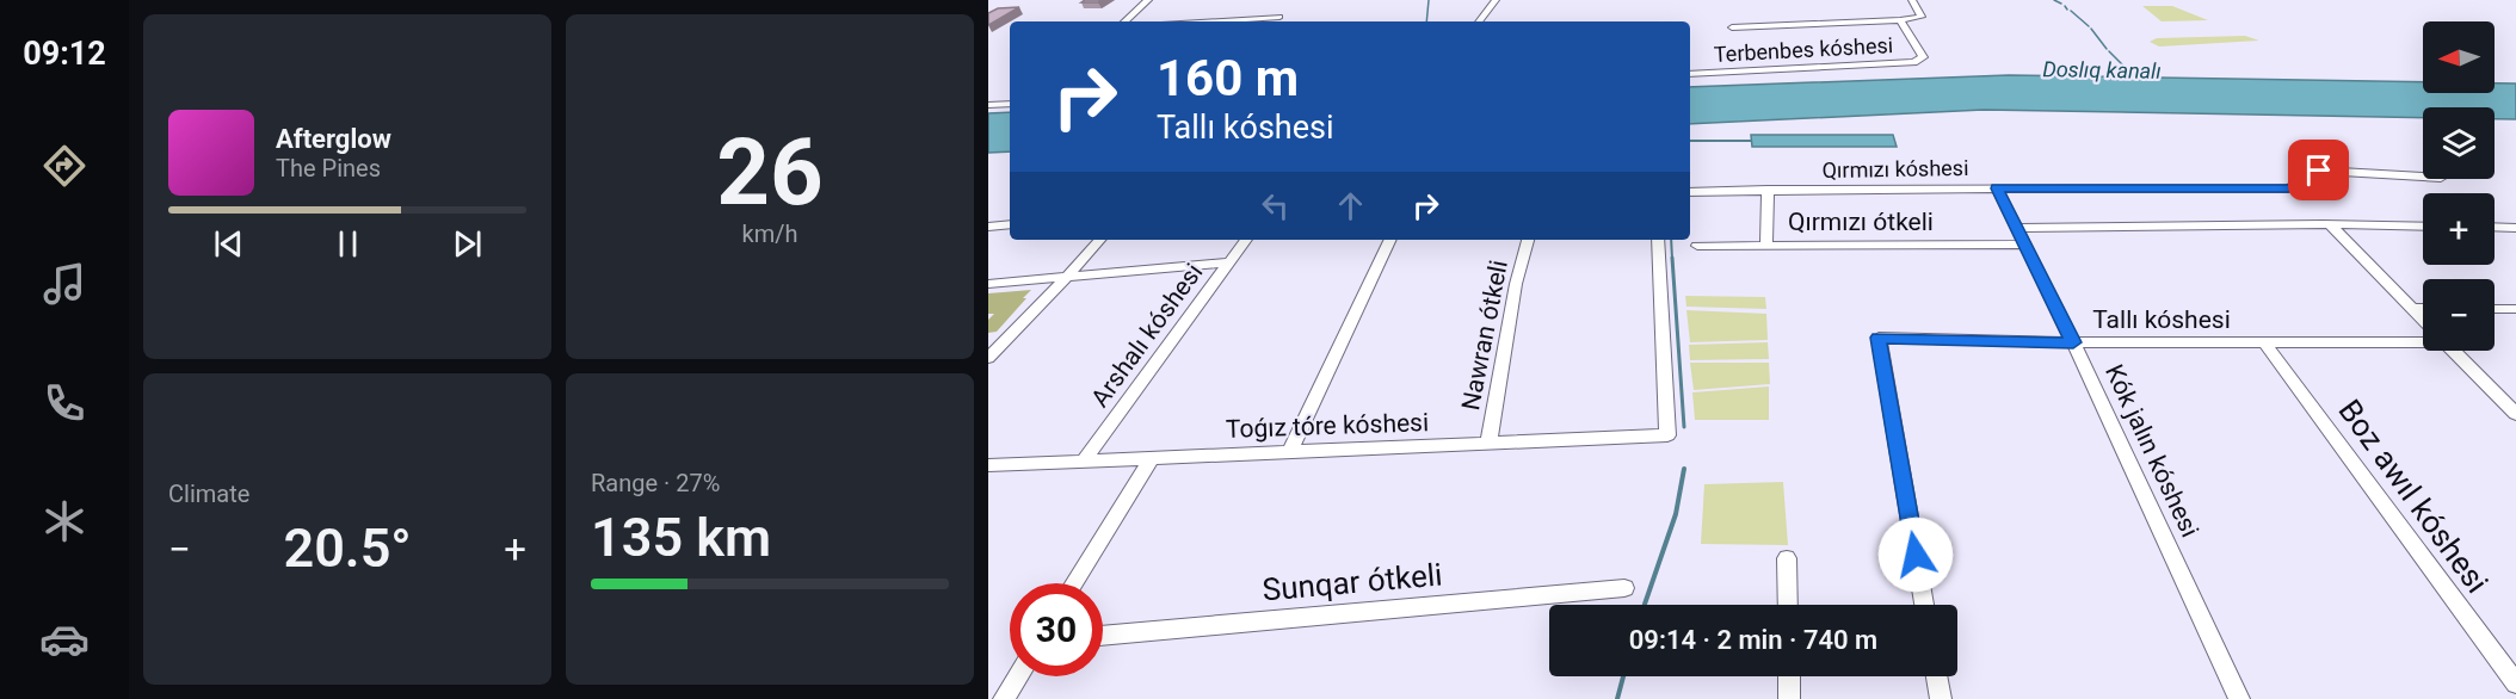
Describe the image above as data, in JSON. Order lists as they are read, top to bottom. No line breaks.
{"streets":{"street":["Terbenbes kóshesi","Qırmızı kóshesi","Qırmızı ótkeli","Tallı kóshesi","Arshalı kóshesi","Nawran ótkeli","Toǵız tóre kóshesi","Kók jalın kóshesi","Boz awıl kóshesi","Sunqar ótkeli"]},"crossings":[["Qırmızı kóshesi","Kók jalın kóshesi"],["Qırmızı ótkeli","Kók jalın kóshesi"],["Tallı kóshesi","Kók jalın kóshesi"],["Tallı kóshesi","Boz awıl kóshesi"],["Arshalı kóshesi","Toǵız tóre kóshesi"],["Nawran ótkeli","Toǵız tóre kóshesi"]],"water":["Doslıq kanalı"],"north":"left","page":{"tabs":"09:12","tile":[["26","km/h"],"Climate",["Range · 27%","135 km"]],"map_buttons":["+","−"],"turn":["160 m","Tallı kóshesi"],"song":["Afterglow","The Pines"],"heat":["−","20.5°","+"],"limit":"30","trip":"09:14 · 2 min · 740 m"}}
